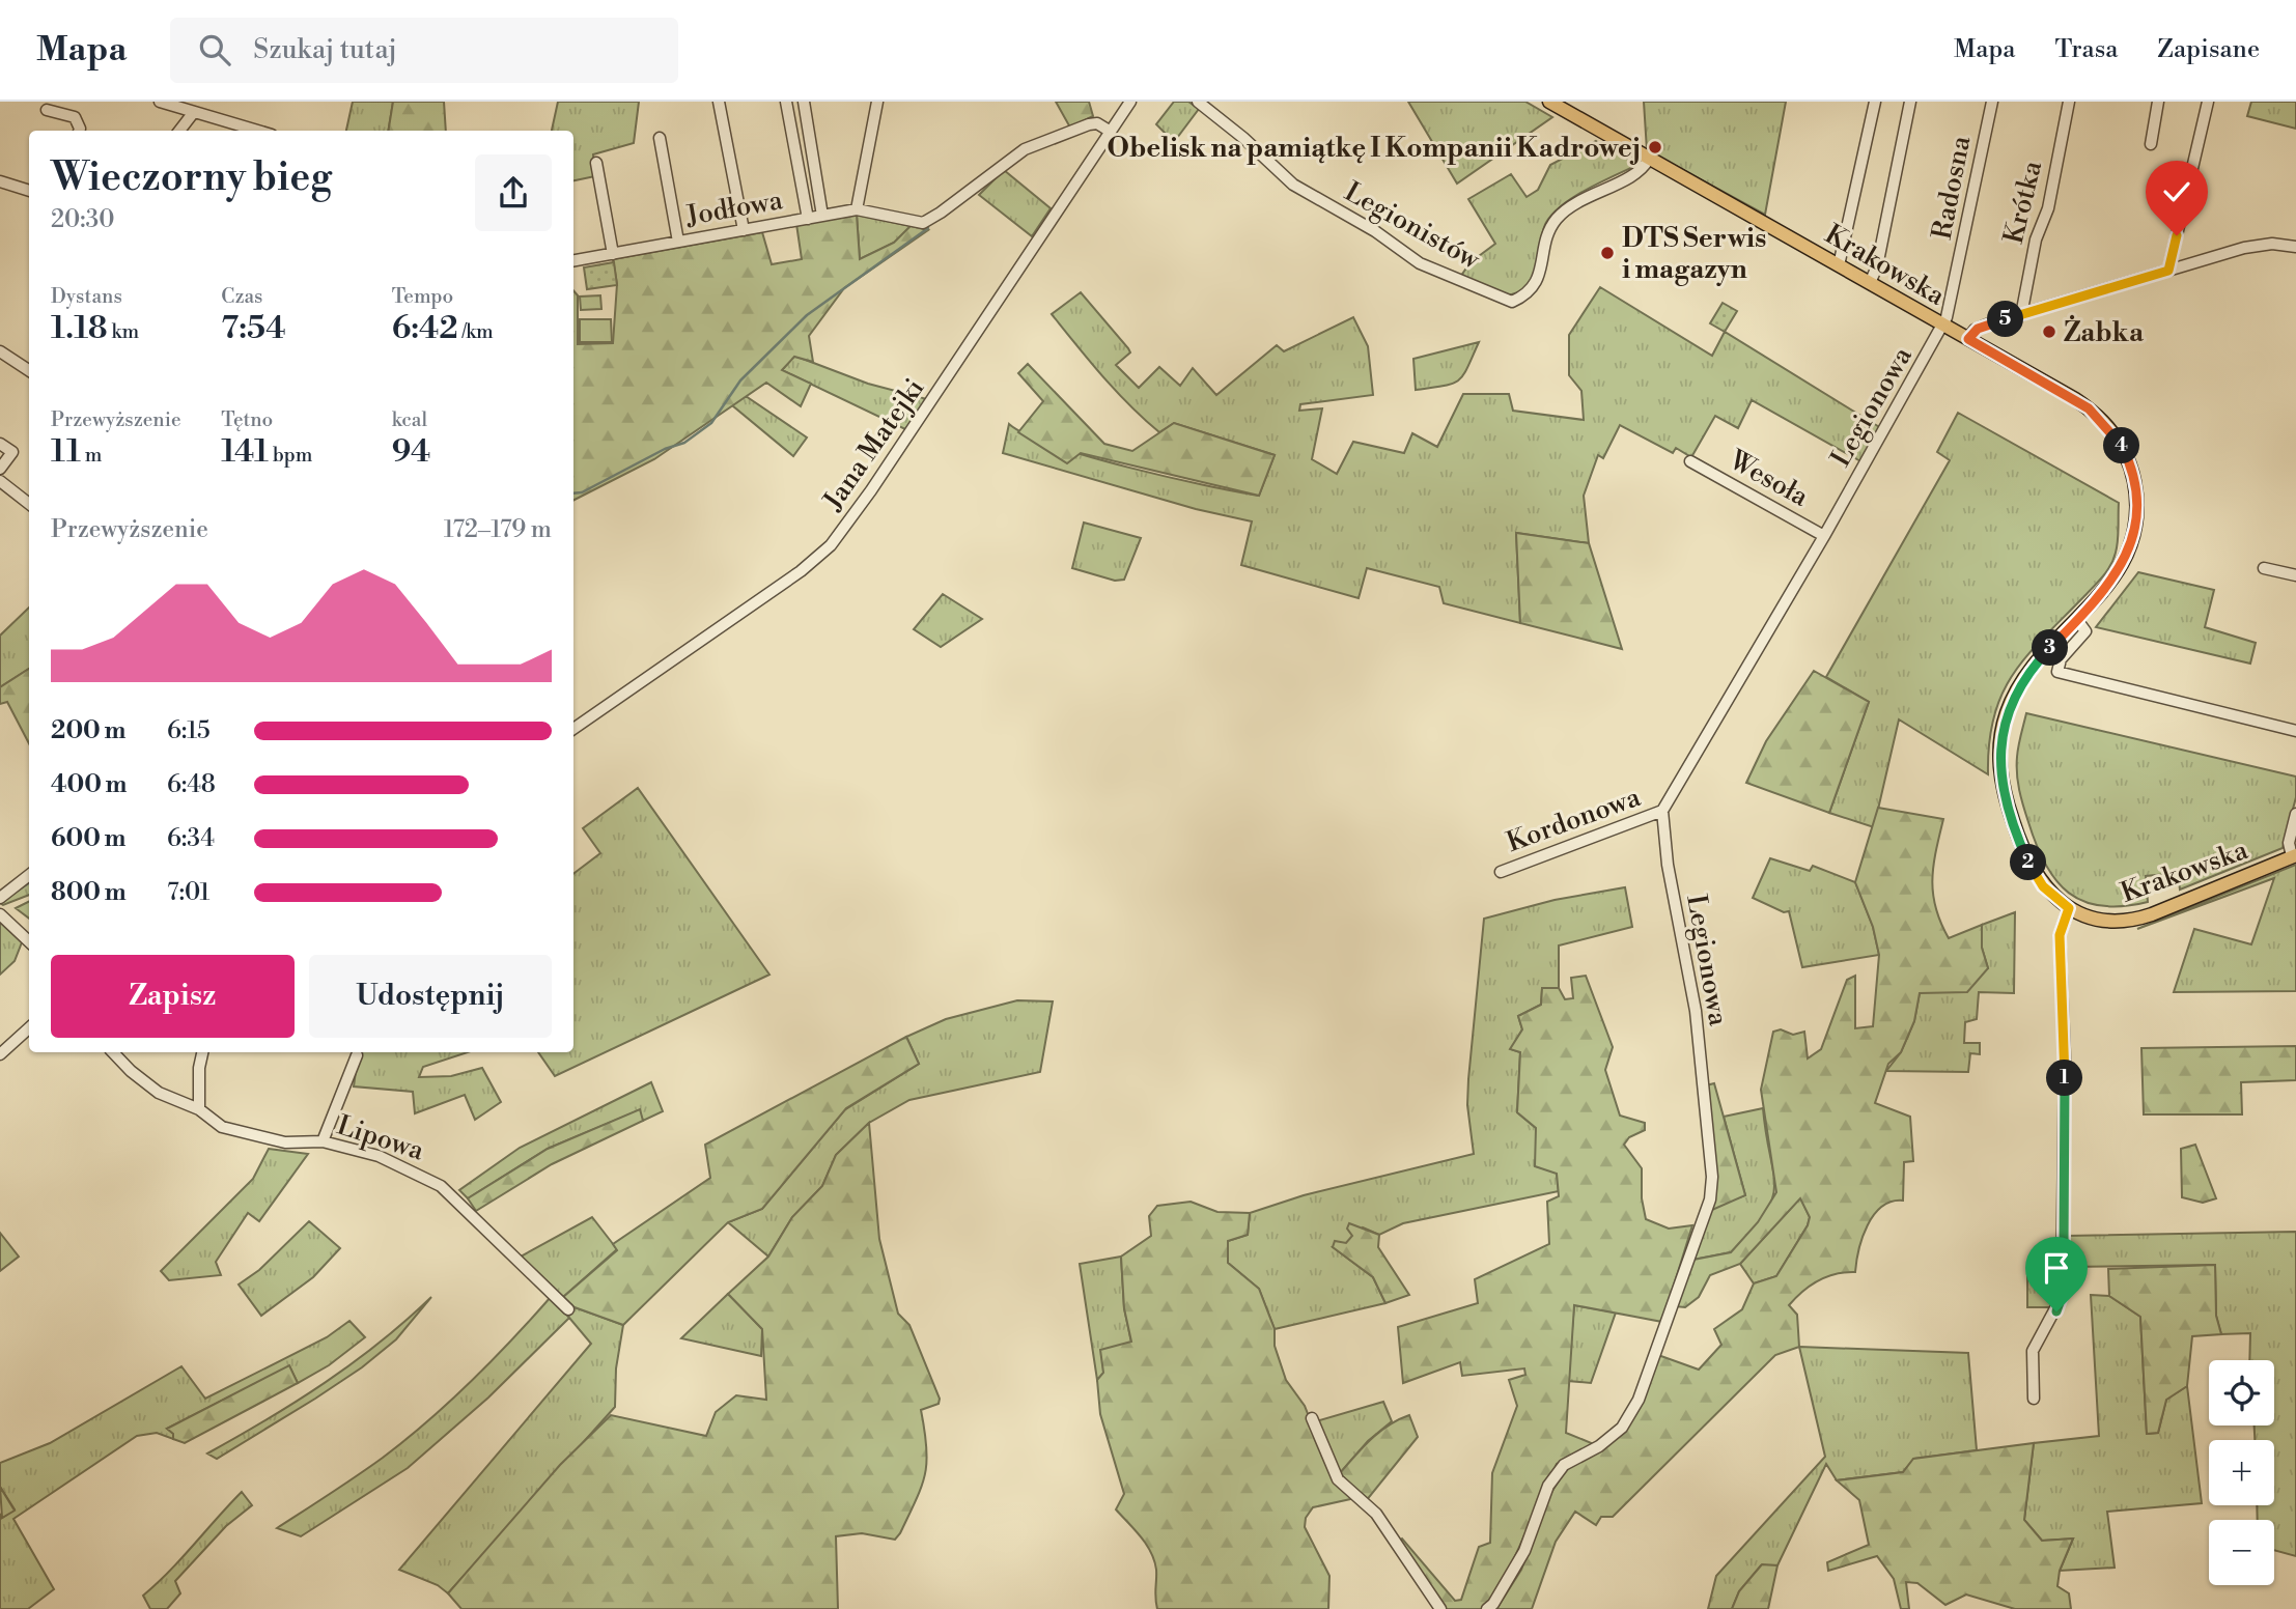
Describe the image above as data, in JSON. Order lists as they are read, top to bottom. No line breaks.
{"streets":{"main road":["Krakowska"],"street":["Radosna","Krótka","Jodłowa","Legionistów","Legionowa","Jana Matejki","Wesoła","Kordonowa","Lipowa"]},"crossings":[["Radosna","Krakowska"],["Radosna","Legionowa"],["Jodłowa","Jana Matejki"],["Legionistów","Krakowska"],["Krakowska","Legionowa"],["Legionowa","Wesoła"],["Legionowa","Kordonowa"]],"places":["Obelisk na pamiątkę I Kompanii Kadrowej","DTS Serwis i magazyn","Żabka"],"page":{"header":"Mapa","search":"Szukaj tutaj","nav":["Mapa","Trasa","Zapisane"],"heading":["Wieczorny bieg","20:30"],"stats":[["Dystans","1.18 km"],["Czas","7:54"],["Tempo","6:42 /km"],["Przewyższenie","11 m"],["Tętno","141 bpm"],["kcal","94"]],"pins":["5","4","3","2","1"],"chart":["Przewyższenie","172–179 m"],"list":[{"name":"200 m","note":"6:15"},{"name":"400 m","note":"6:48"},{"name":"600 m","note":"6:34"},{"name":"800 m","note":"7:01"}],"buttons":["Zapisz","Udostępnij"],"map_buttons":["+","−"]}}
